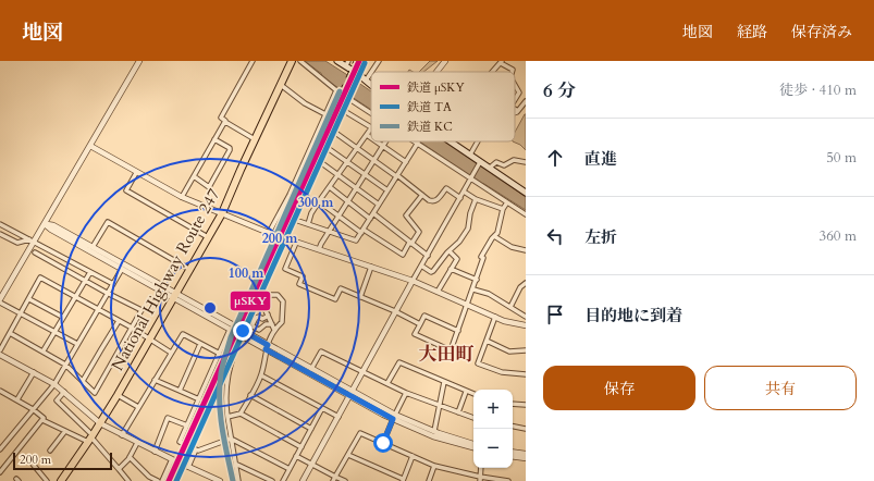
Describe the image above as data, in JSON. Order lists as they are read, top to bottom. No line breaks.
{"streets":{"highway":["National Highway Route 247"]},"districts":["大田町"],"lines":["rail line μSKY","rail line TA","rail line KC"],"legend":["鉄道 μSKY","鉄道 TA","鉄道 KC"],"scale_bar":"200 m","page":{"header":"地図","nav":["地図","経路","保存済み"],"heading":["6 分","徒歩 · 410 m"],"list":[["直進","50 m"],["左折","360 m"],"目的地に到着"],"buttons":["保存","共有"],"map_buttons":["+","−"],"scale":"200 m"},"rings":["300 m","200 m","100 m"]}
